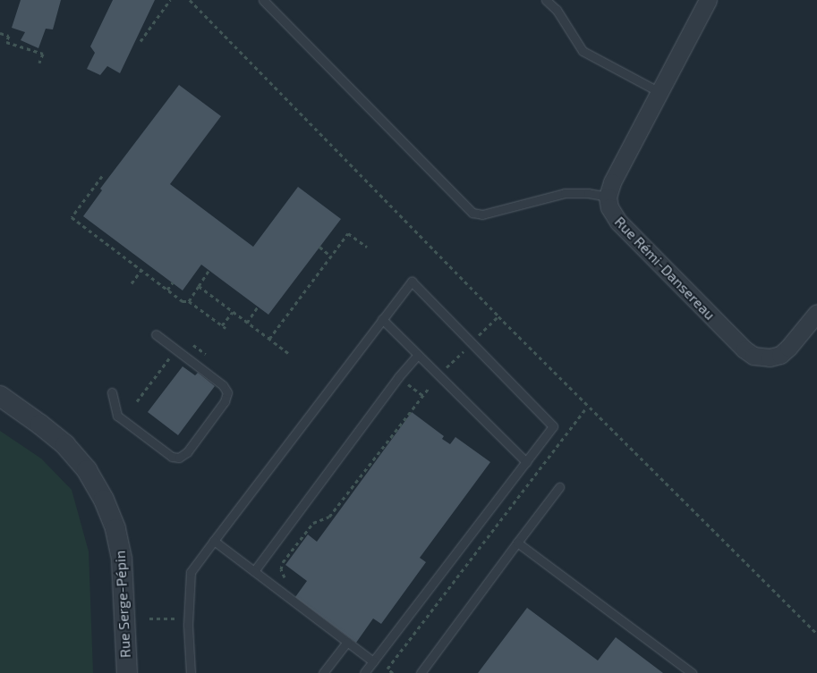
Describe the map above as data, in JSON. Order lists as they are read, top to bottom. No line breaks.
{"streets":{"street":["Rue Rémi-Dansereau","Rue Serge-Pépin"]}}
